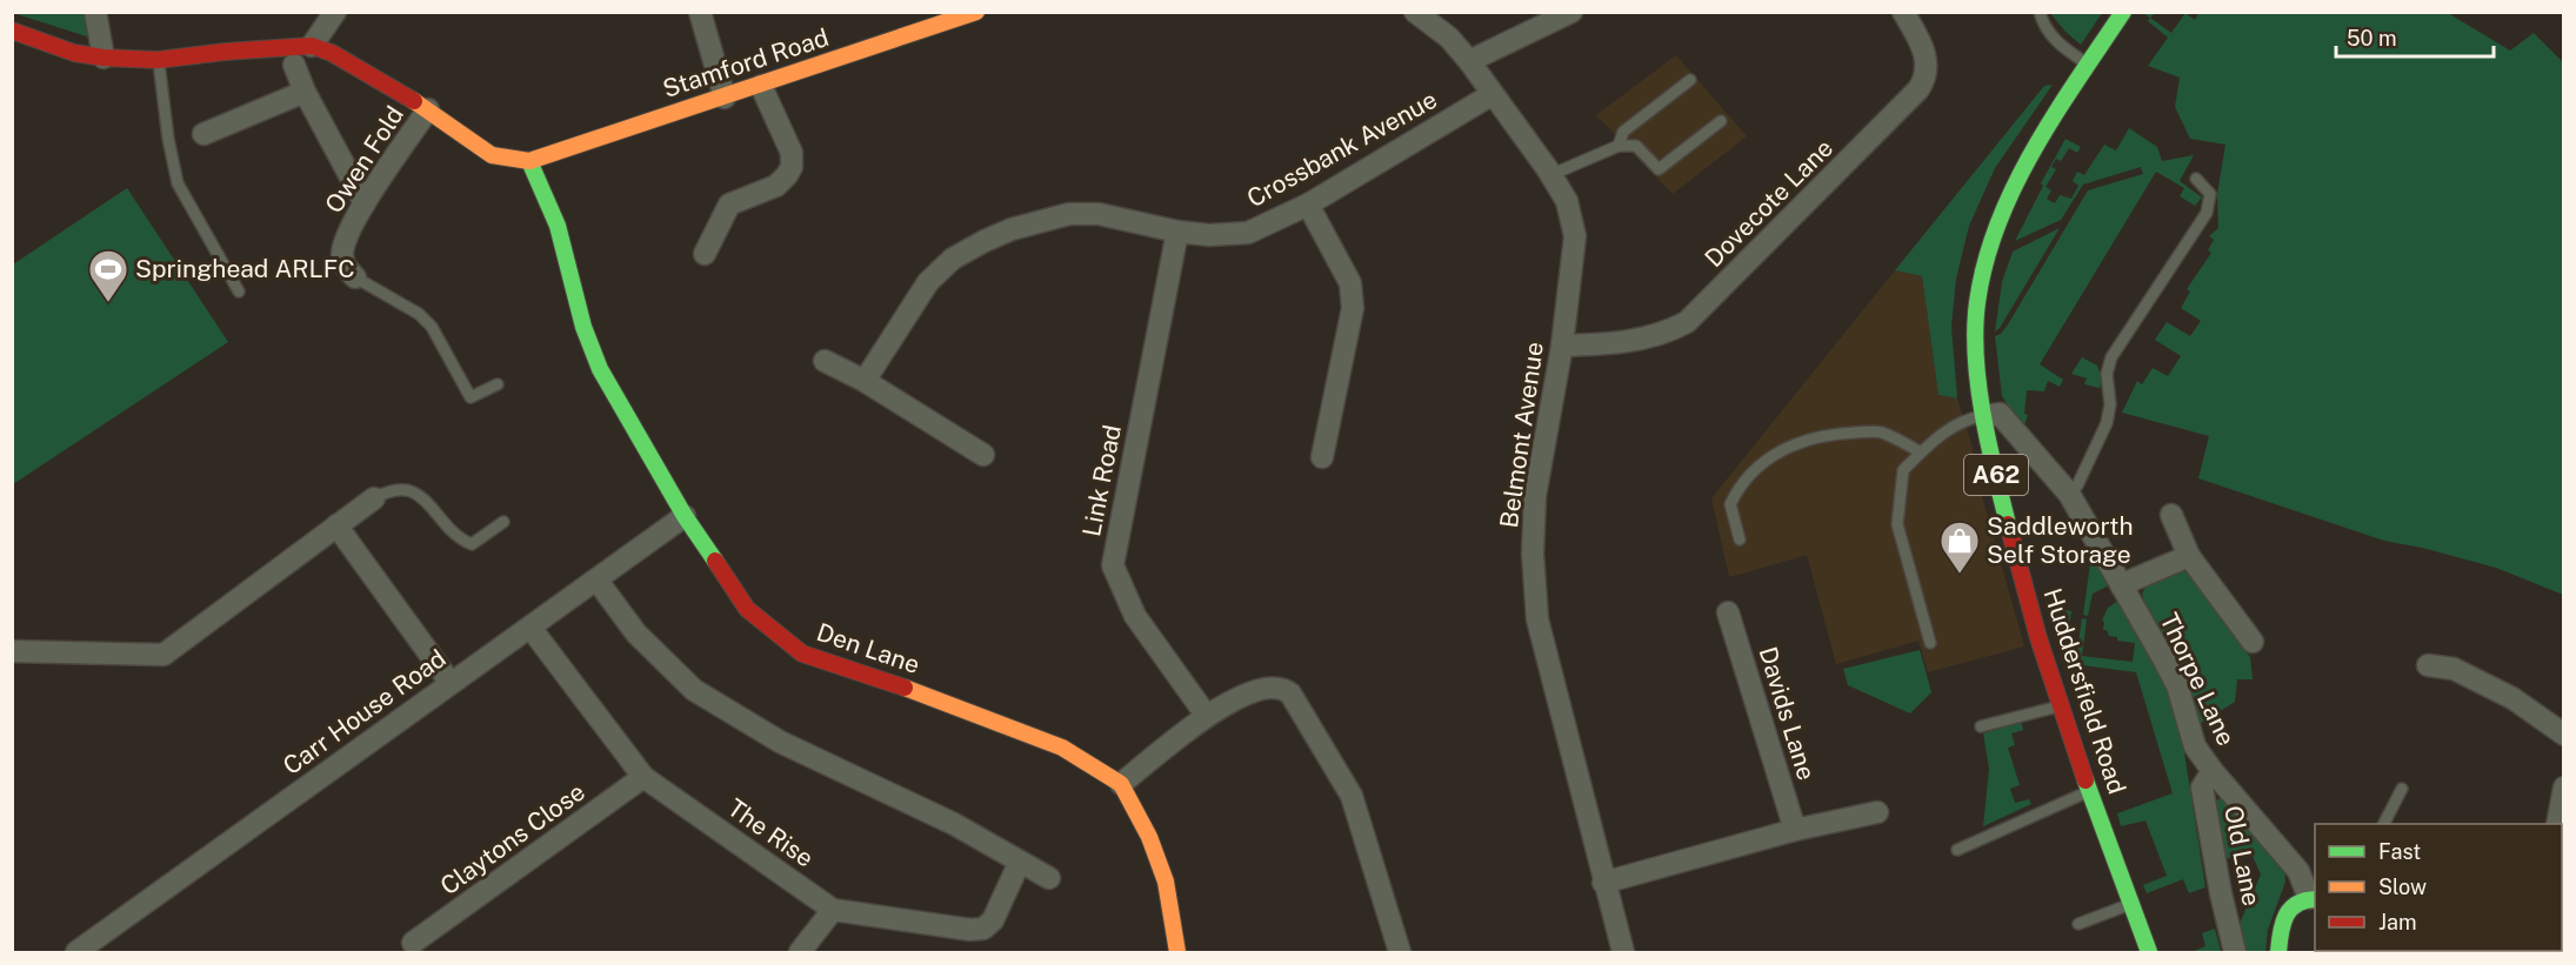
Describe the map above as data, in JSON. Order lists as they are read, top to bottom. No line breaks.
{"streets":{"street":["Stamford Road","Crossbank Avenue","Owen Fold","Dovecote Lane","Belmont Avenue","A62","Link Road","Den Lane","Thorpe Lane","Huddersfield Road","Carr House Road","Davids Lane","The Rise","Claytons Close","Old Lane"]},"crossings":[["Stamford Road","Den Lane"],["Crossbank Avenue","Belmont Avenue"],["Crossbank Avenue","Link Road"],["Dovecote Lane","Belmont Avenue"],["Den Lane","Carr House Road"],["Thorpe Lane","Huddersfield Road"],["Thorpe Lane","Old Lane"],["Carr House Road","The Rise"],["The Rise","Claytons Close"]],"places":{"sports":["Springhead ARLFC"],"shop":["Saddleworth Self Storage"]},"legend":["Fast","Slow","Jam"],"scale_bar":"50 m"}
